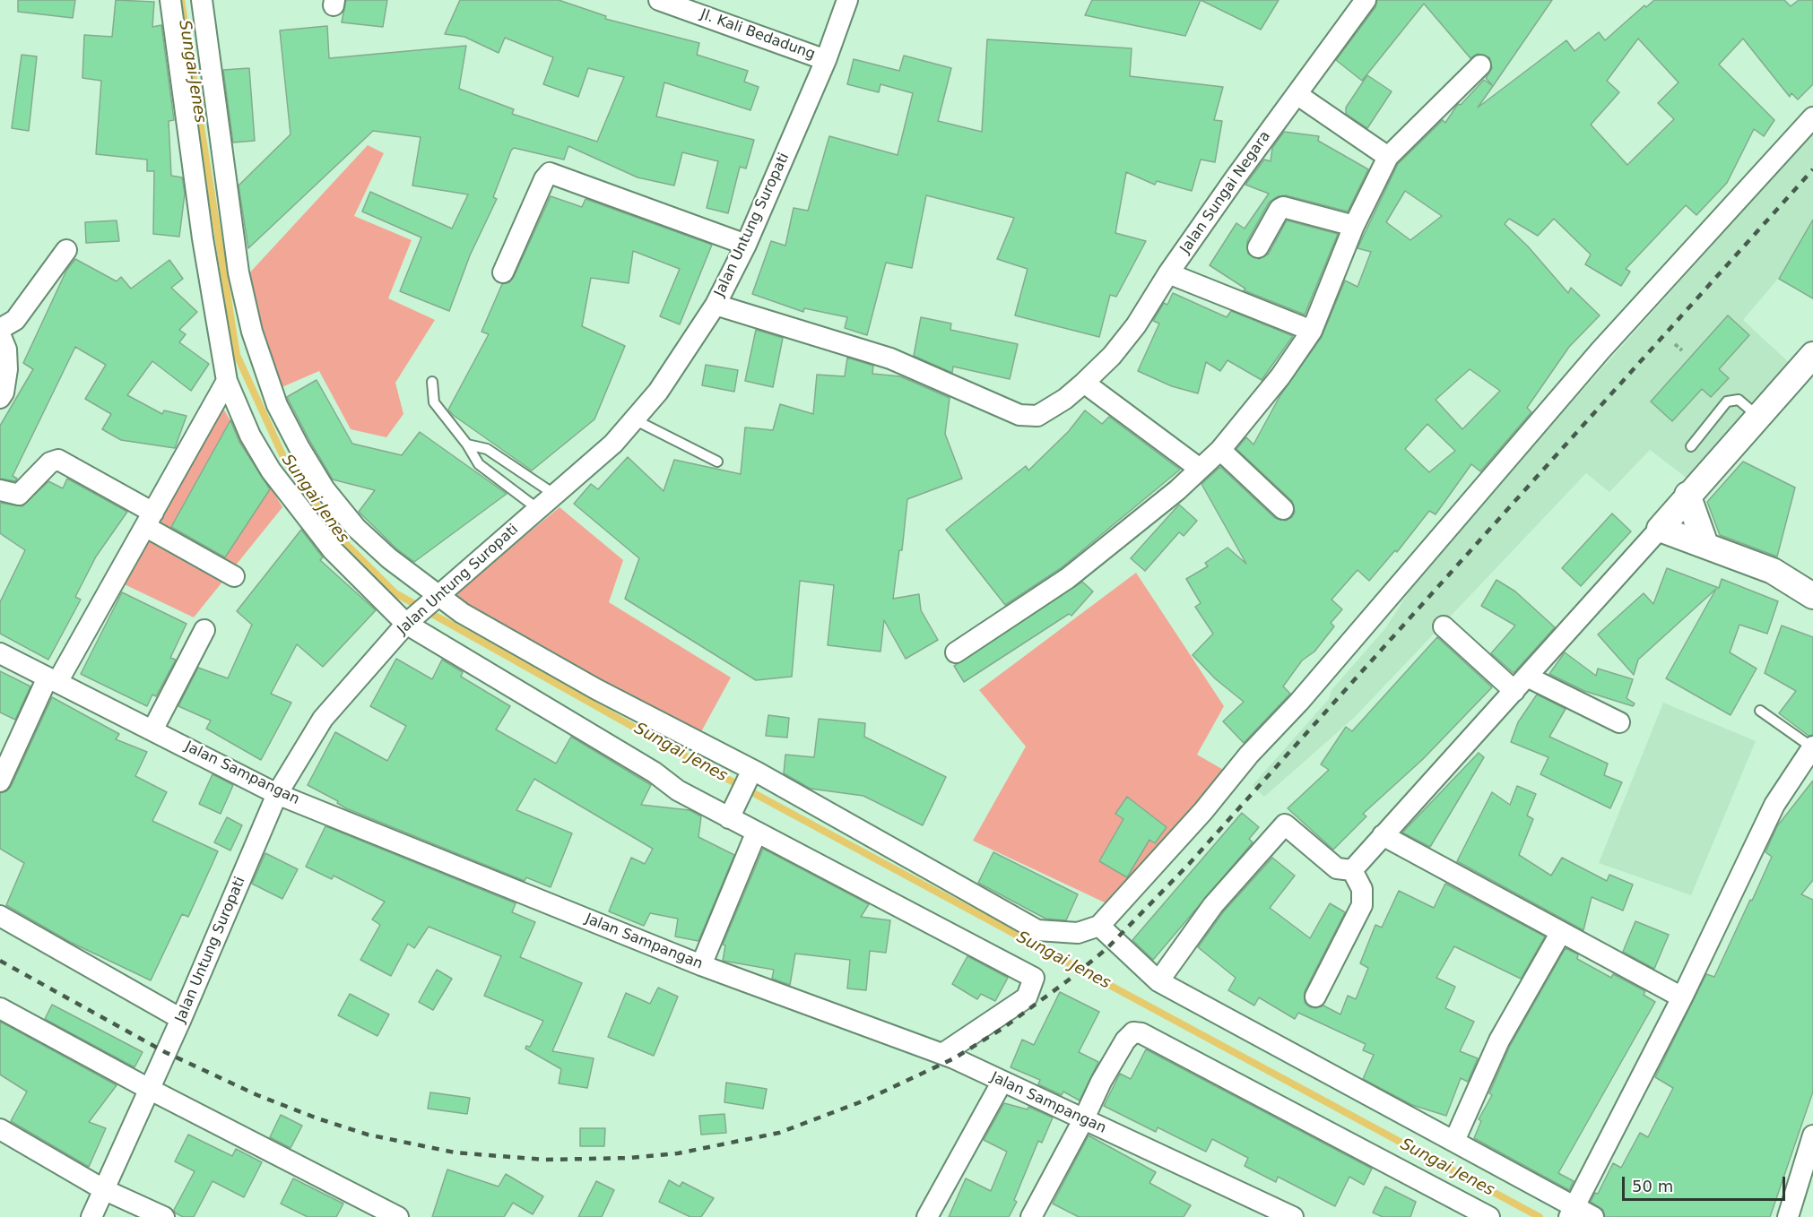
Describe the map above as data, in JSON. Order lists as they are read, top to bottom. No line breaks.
{"streets":{"street":["Jl. Kali Bedadung","Jalan Sungai Negara","Jalan Untung Suropati","Jalan Sampangan"]},"crossings":[["Jl. Kali Bedadung","Jalan Untung Suropati"],["Jalan Sungai Negara","Jalan Untung Suropati"],["Jalan Untung Suropati","Jalan Sampangan"]],"water":["Sungai Jenes"],"scale_bar":"50 m"}
